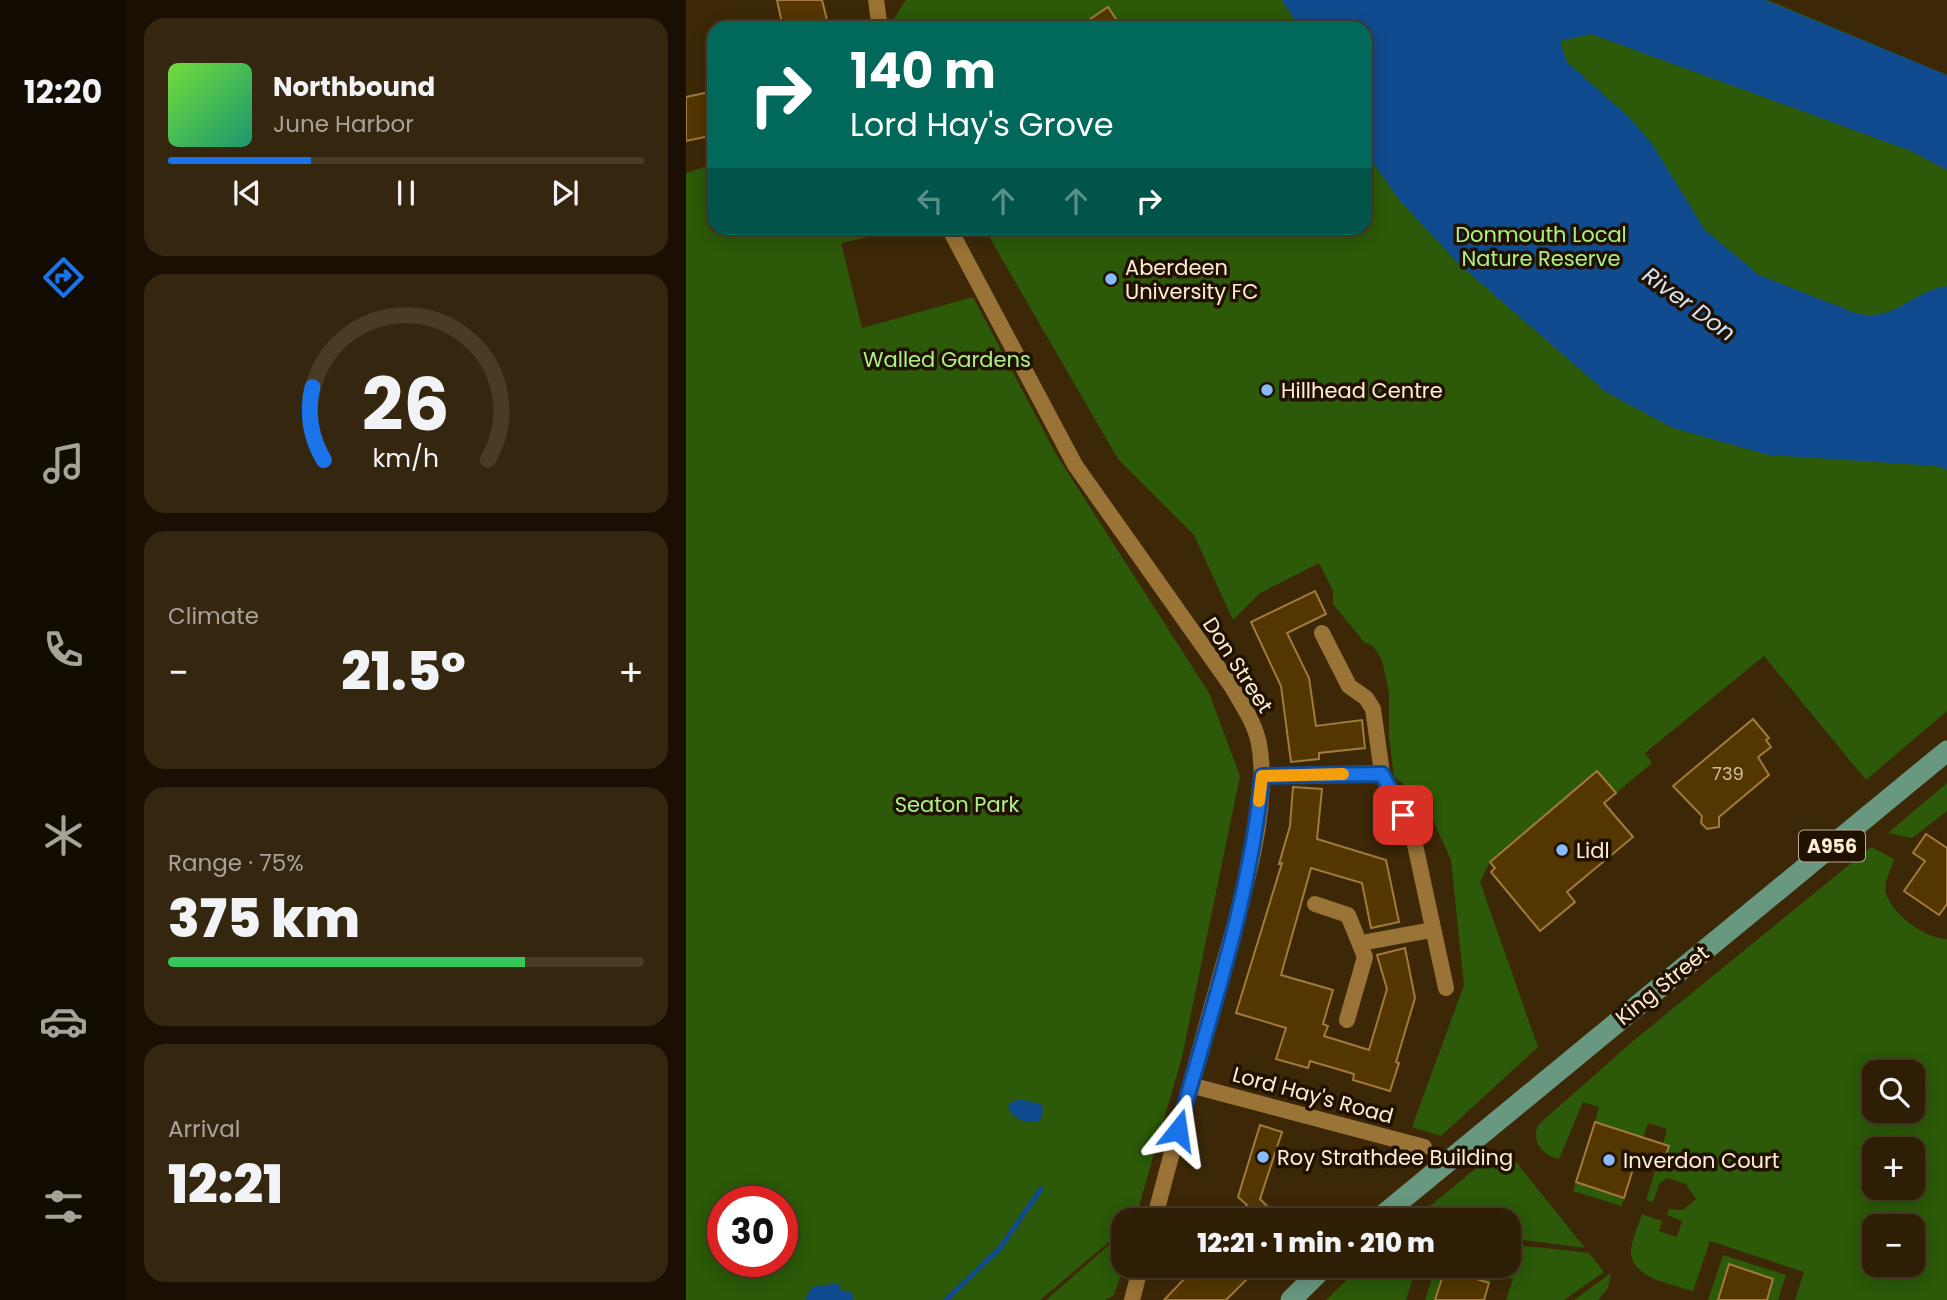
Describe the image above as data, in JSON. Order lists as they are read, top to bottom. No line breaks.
{"streets":{"main road":["A956","King Street"],"street":["Don Street","Lord Hay's Road"]},"crossings":[["Don Street","Lord Hay's Road"]],"water":["River Don"],"parks":["Donmouth Local Nature Reserve","Walled Gardens","Seaton Park"],"places":["Aberdeen University FC","Hillhead Centre","Lidl","Roy Strathdee Building","Inverdon Court"],"house_numbers":["739"],"page":{"tabs":"12:20","turn":["140 m","Lord Hay's Grove"],"song":["Northbound","June Harbor"],"tile":["Climate",["Range · 75%","375 km"],["Arrival","12:21"]],"heat":["−","21.5°","+"],"map_buttons":["+","−"],"limit":"30","trip":"12:21 · 1 min · 210 m","gauge":["26","km/h"]}}
